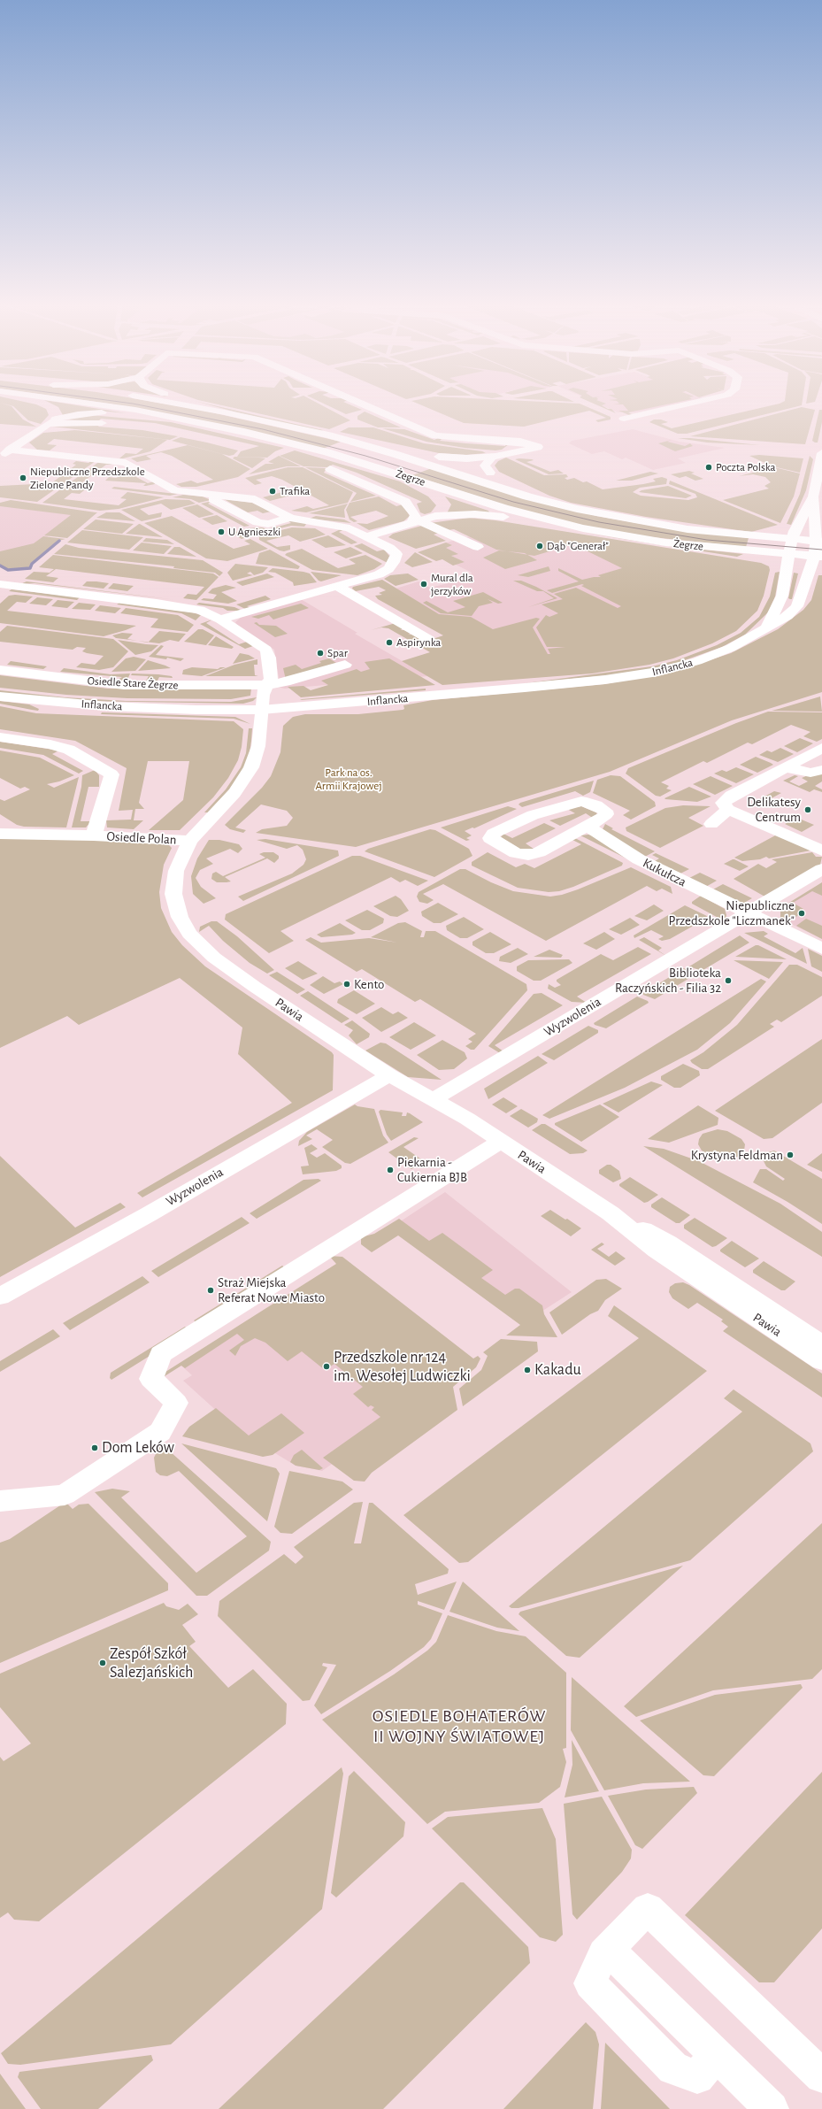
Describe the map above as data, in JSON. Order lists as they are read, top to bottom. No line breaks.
{"streets":{"street":["Żegrze","Inflancka","Osiedle Stare Żegrze","Osiedle Polan","Kukułcza","Pawia","Wyzwolenia"]},"crossings":[["Żegrze","Inflancka"],["Inflancka","Pawia"],["Osiedle Polan","Pawia"],["Kukułcza","Wyzwolenia"],["Pawia","Wyzwolenia"]],"districts":["OSIEDLE BOHATERÓW II WOJNY ŚWIATOWEJ"],"parks":["Park na os. Armii Krajowej"],"places":["Poczta Polska","Niepubliczne Przedszkole Zielone Pandy","Trafika","U Agnieszki","Dąb \"Generał\"","Mural dla jerzyków","Aspirynka","Spar","Delikatesy Centrum","Niepubliczne Przedszkole \"Liczmanek\"","Biblioteka Raczyńskich - Filia 32","Kento","Krystyna Feldman","Piekarnia - Cukiernia BJB","Straż Miejska Referat Nowe Miasto","Przedszkole nr 124 im. Wesołej Ludwiczki","Kakadu","Dom Leków","Zespół Szkół Salezjańskich"]}
